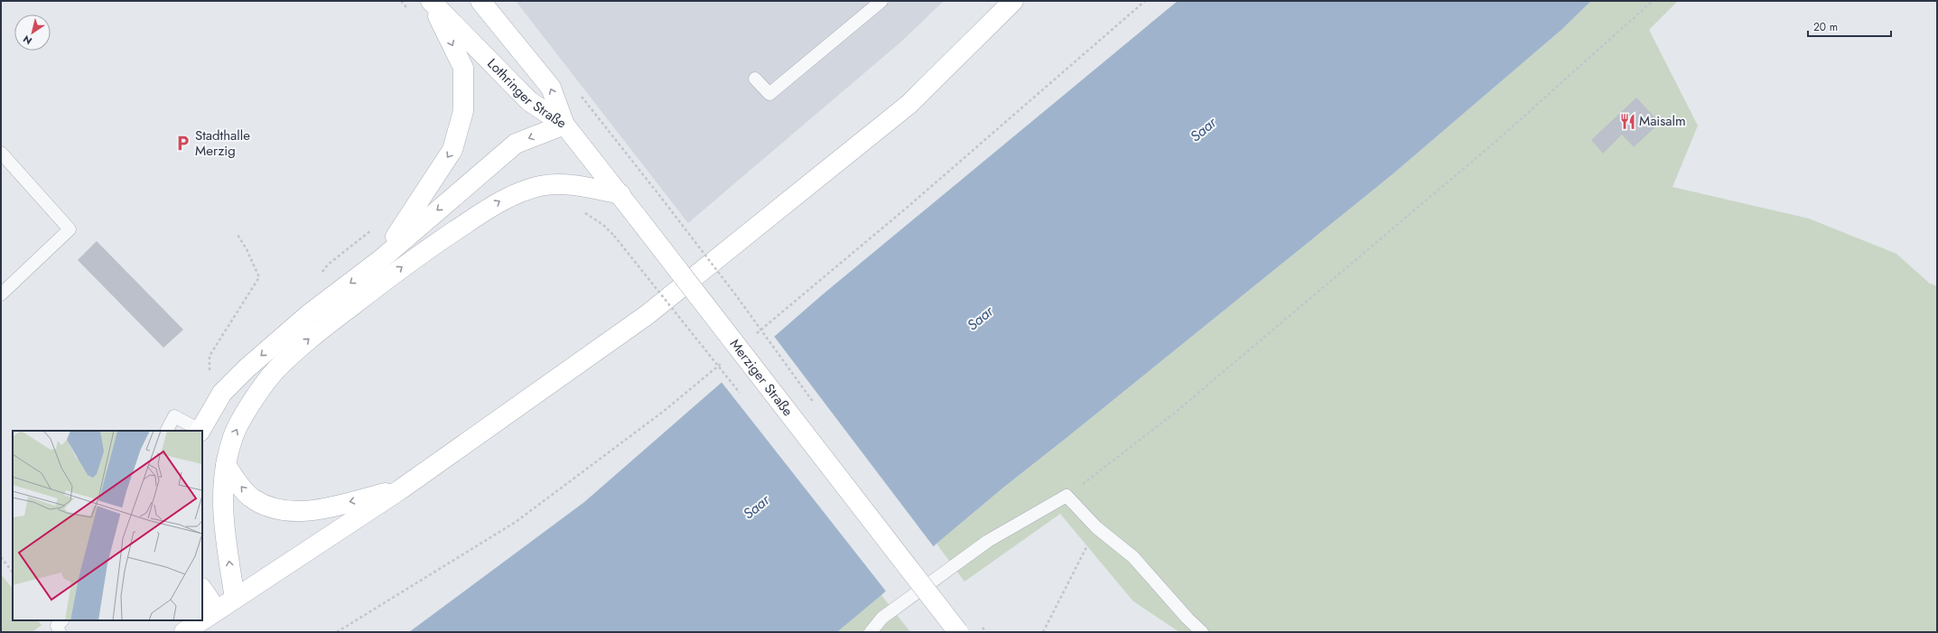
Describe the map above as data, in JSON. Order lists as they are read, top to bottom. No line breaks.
{"streets":{"main road":["Lothringer Straße","Merziger Straße"]},"crossings":[["Lothringer Straße","Merziger Straße"]],"water":["Saar"],"places":{"restaurant":["Maisalm"],"parking":["Stadthalle Merzig"]},"scale_bar":"20 m","north":"bottom left"}
